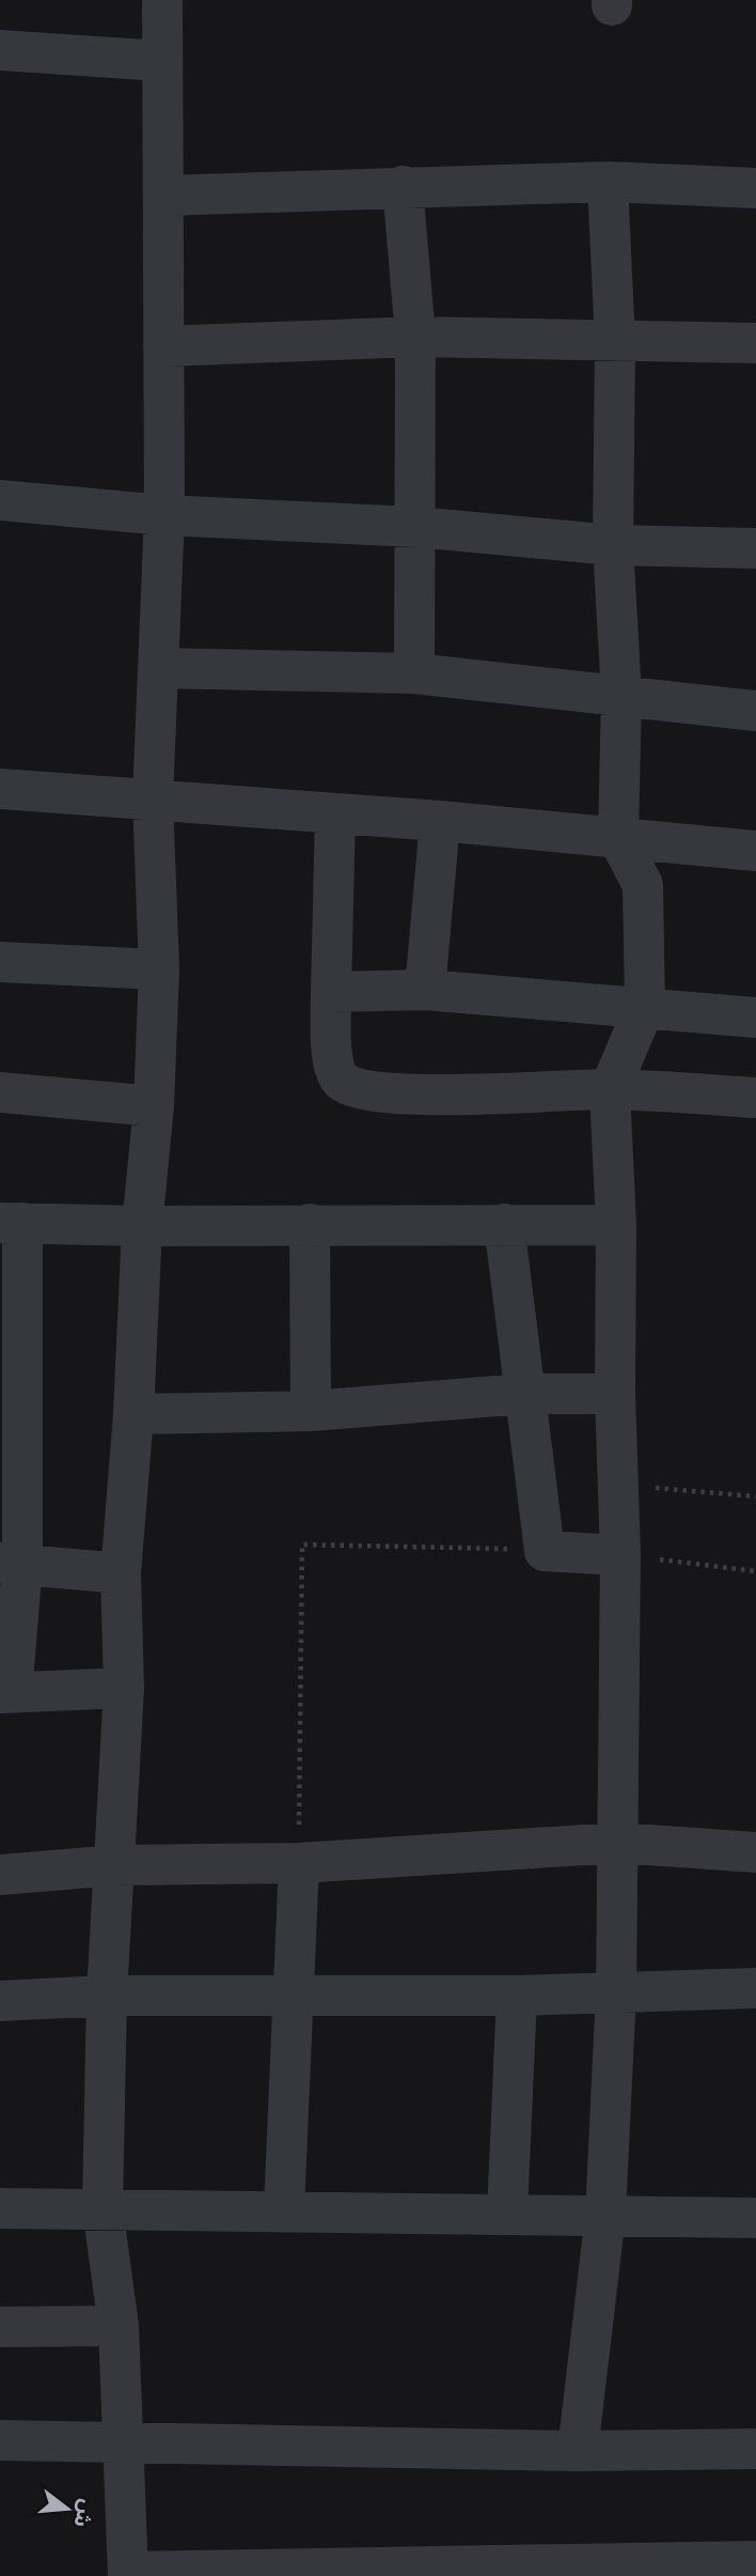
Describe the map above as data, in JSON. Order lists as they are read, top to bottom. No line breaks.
{"north":"right"}
